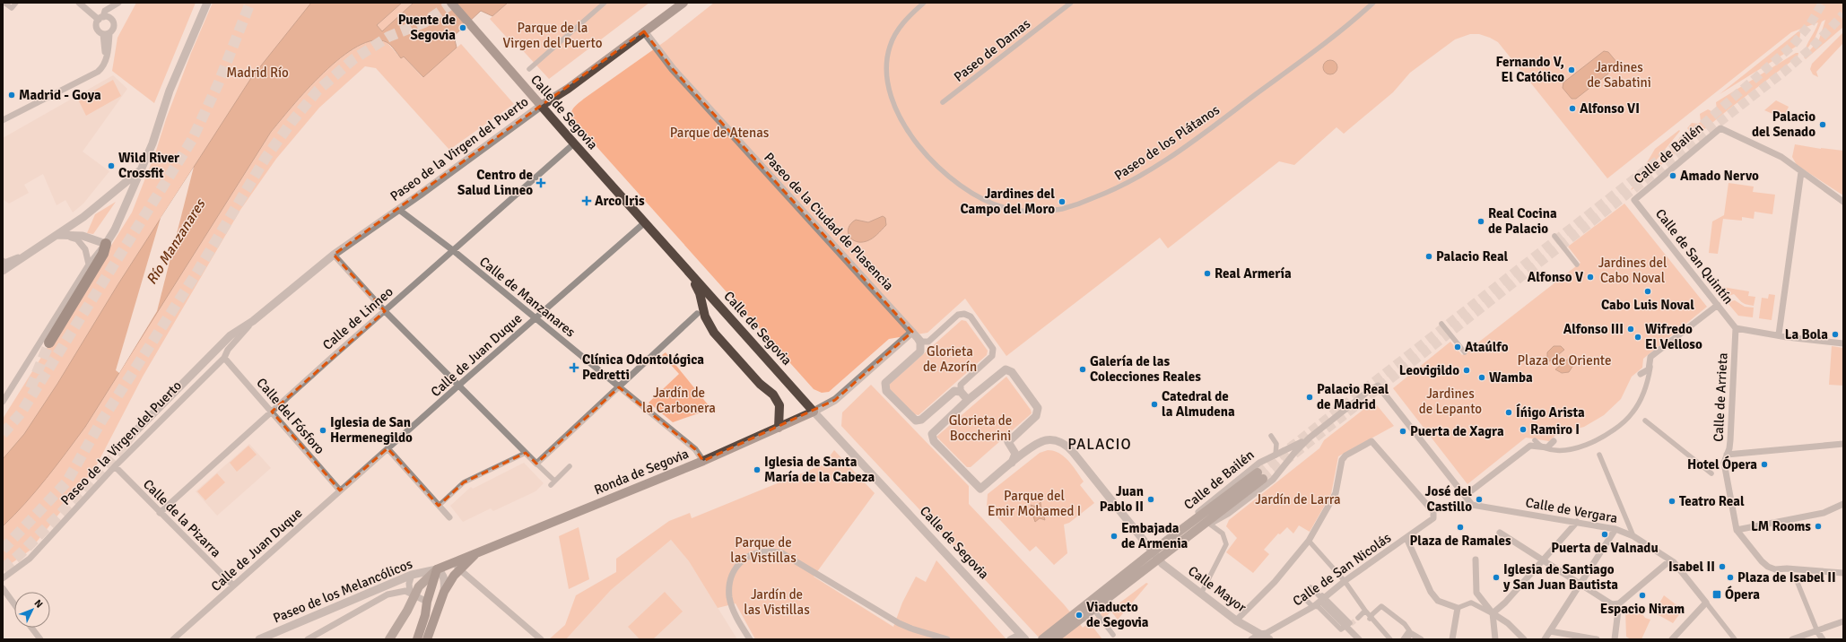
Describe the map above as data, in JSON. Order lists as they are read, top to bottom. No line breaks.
{"streets":{"main road":["Calle de Segovia","Paseo de la Virgen del Puerto","Calle de Bailén","Ronda de Segovia"],"street":["Paseo de Damas","Paseo de los Plátanos","Paseo de la Ciudad de Plasencia","Calle de San Quintín","Calle de Manzanares","Calle de Linneo","Calle de Juan Duque","Calle de Arrieta","Calle del Fósforo","Calle de Vergara","Calle de la Pizarra","Calle de San Nicolás","Calle Mayor","Paseo de los Melancólicos"]},"crossings":[["Calle de Segovia","Paseo de la Virgen del Puerto"],["Calle de Segovia","Calle de Linneo"],["Calle de Segovia","Calle de Juan Duque"],["Calle de Segovia","Ronda de Segovia"],["Paseo de la Virgen del Puerto","Paseo de la Ciudad de Plasencia"],["Paseo de la Virgen del Puerto","Calle de Manzanares"],["Paseo de la Virgen del Puerto","Calle del Fósforo"],["Paseo de la Virgen del Puerto","Calle de la Pizarra"],["Calle de Bailén","Calle de San Quintín"],["Calle de Bailén","Calle de Vergara"],["Calle de Bailén","Calle Mayor"],["Calle de San Quintín","Calle de Arrieta"],["Calle de Manzanares","Calle de Linneo"],["Calle de Manzanares","Calle de Juan Duque"],["Calle de Manzanares","Ronda de Segovia"],["Calle de Linneo","Calle del Fósforo"],["Calle de Linneo","Calle de la Pizarra"],["Calle de Juan Duque","Calle del Fósforo"],["Calle de Juan Duque","Calle de la Pizarra"],["Ronda de Segovia","Paseo de los Melancólicos"],["Calle de San Nicolás","Calle Mayor"]],"districts":["PALACIO"],"water":["Río Manzanares"],"parks":["Parque de la Virgen del Puerto","Jardines de Sabatini","Madrid Río","Parque de Atenas","Jardines del Cabo Noval","Glorieta de Azorín","Plaza de Oriente","Jardín de la Carbonera","Jardines de Lepanto","Glorieta de Boccherini","Parque del Emir Mohamed I","Jardín de Larra","Parque de las Vistillas","Jardín de las Vistillas"],"places":{"other":["Puente de Segovia","Fernando V, El Católico","Madrid - Goya","Alfonso VI","Palacio del Senado","Wild River Crossfit","Amado Nervo","Jardines del Campo del Moro","Real Cocina de Palacio","Palacio Real","Real Armería","Alfonso V","Cabo Luis Noval","Alfonso III","La Bola","Wifredo El Velloso","Ataúlfo","Galería de las Colecciones Reales","Leovigildo","Wamba","Palacio Real de Madrid","Catedral de la Almudena","Íńigo Arista","Ramiro I","Iglesia de San Hermenegildo","Puerta de Xagra","Hotel Ópera","Iglesia de Santa María de la Cabeza","Juan Pablo II","José del Castillo","Teatro Real","LM Rooms","Plaza de Ramales","Puerta de Valnadu","Embajada de Armenia","Isabel II","Iglesia de Santiago y San Juan Bautista","Plaza de Isabel II","Espacio Niram","Viaducto de Segovia"],"health":["Centro de Salud Linneo","Arco Iris","Clínica Odontológica Pedretti"],"transit":["Ópera"]},"north":"top right"}
